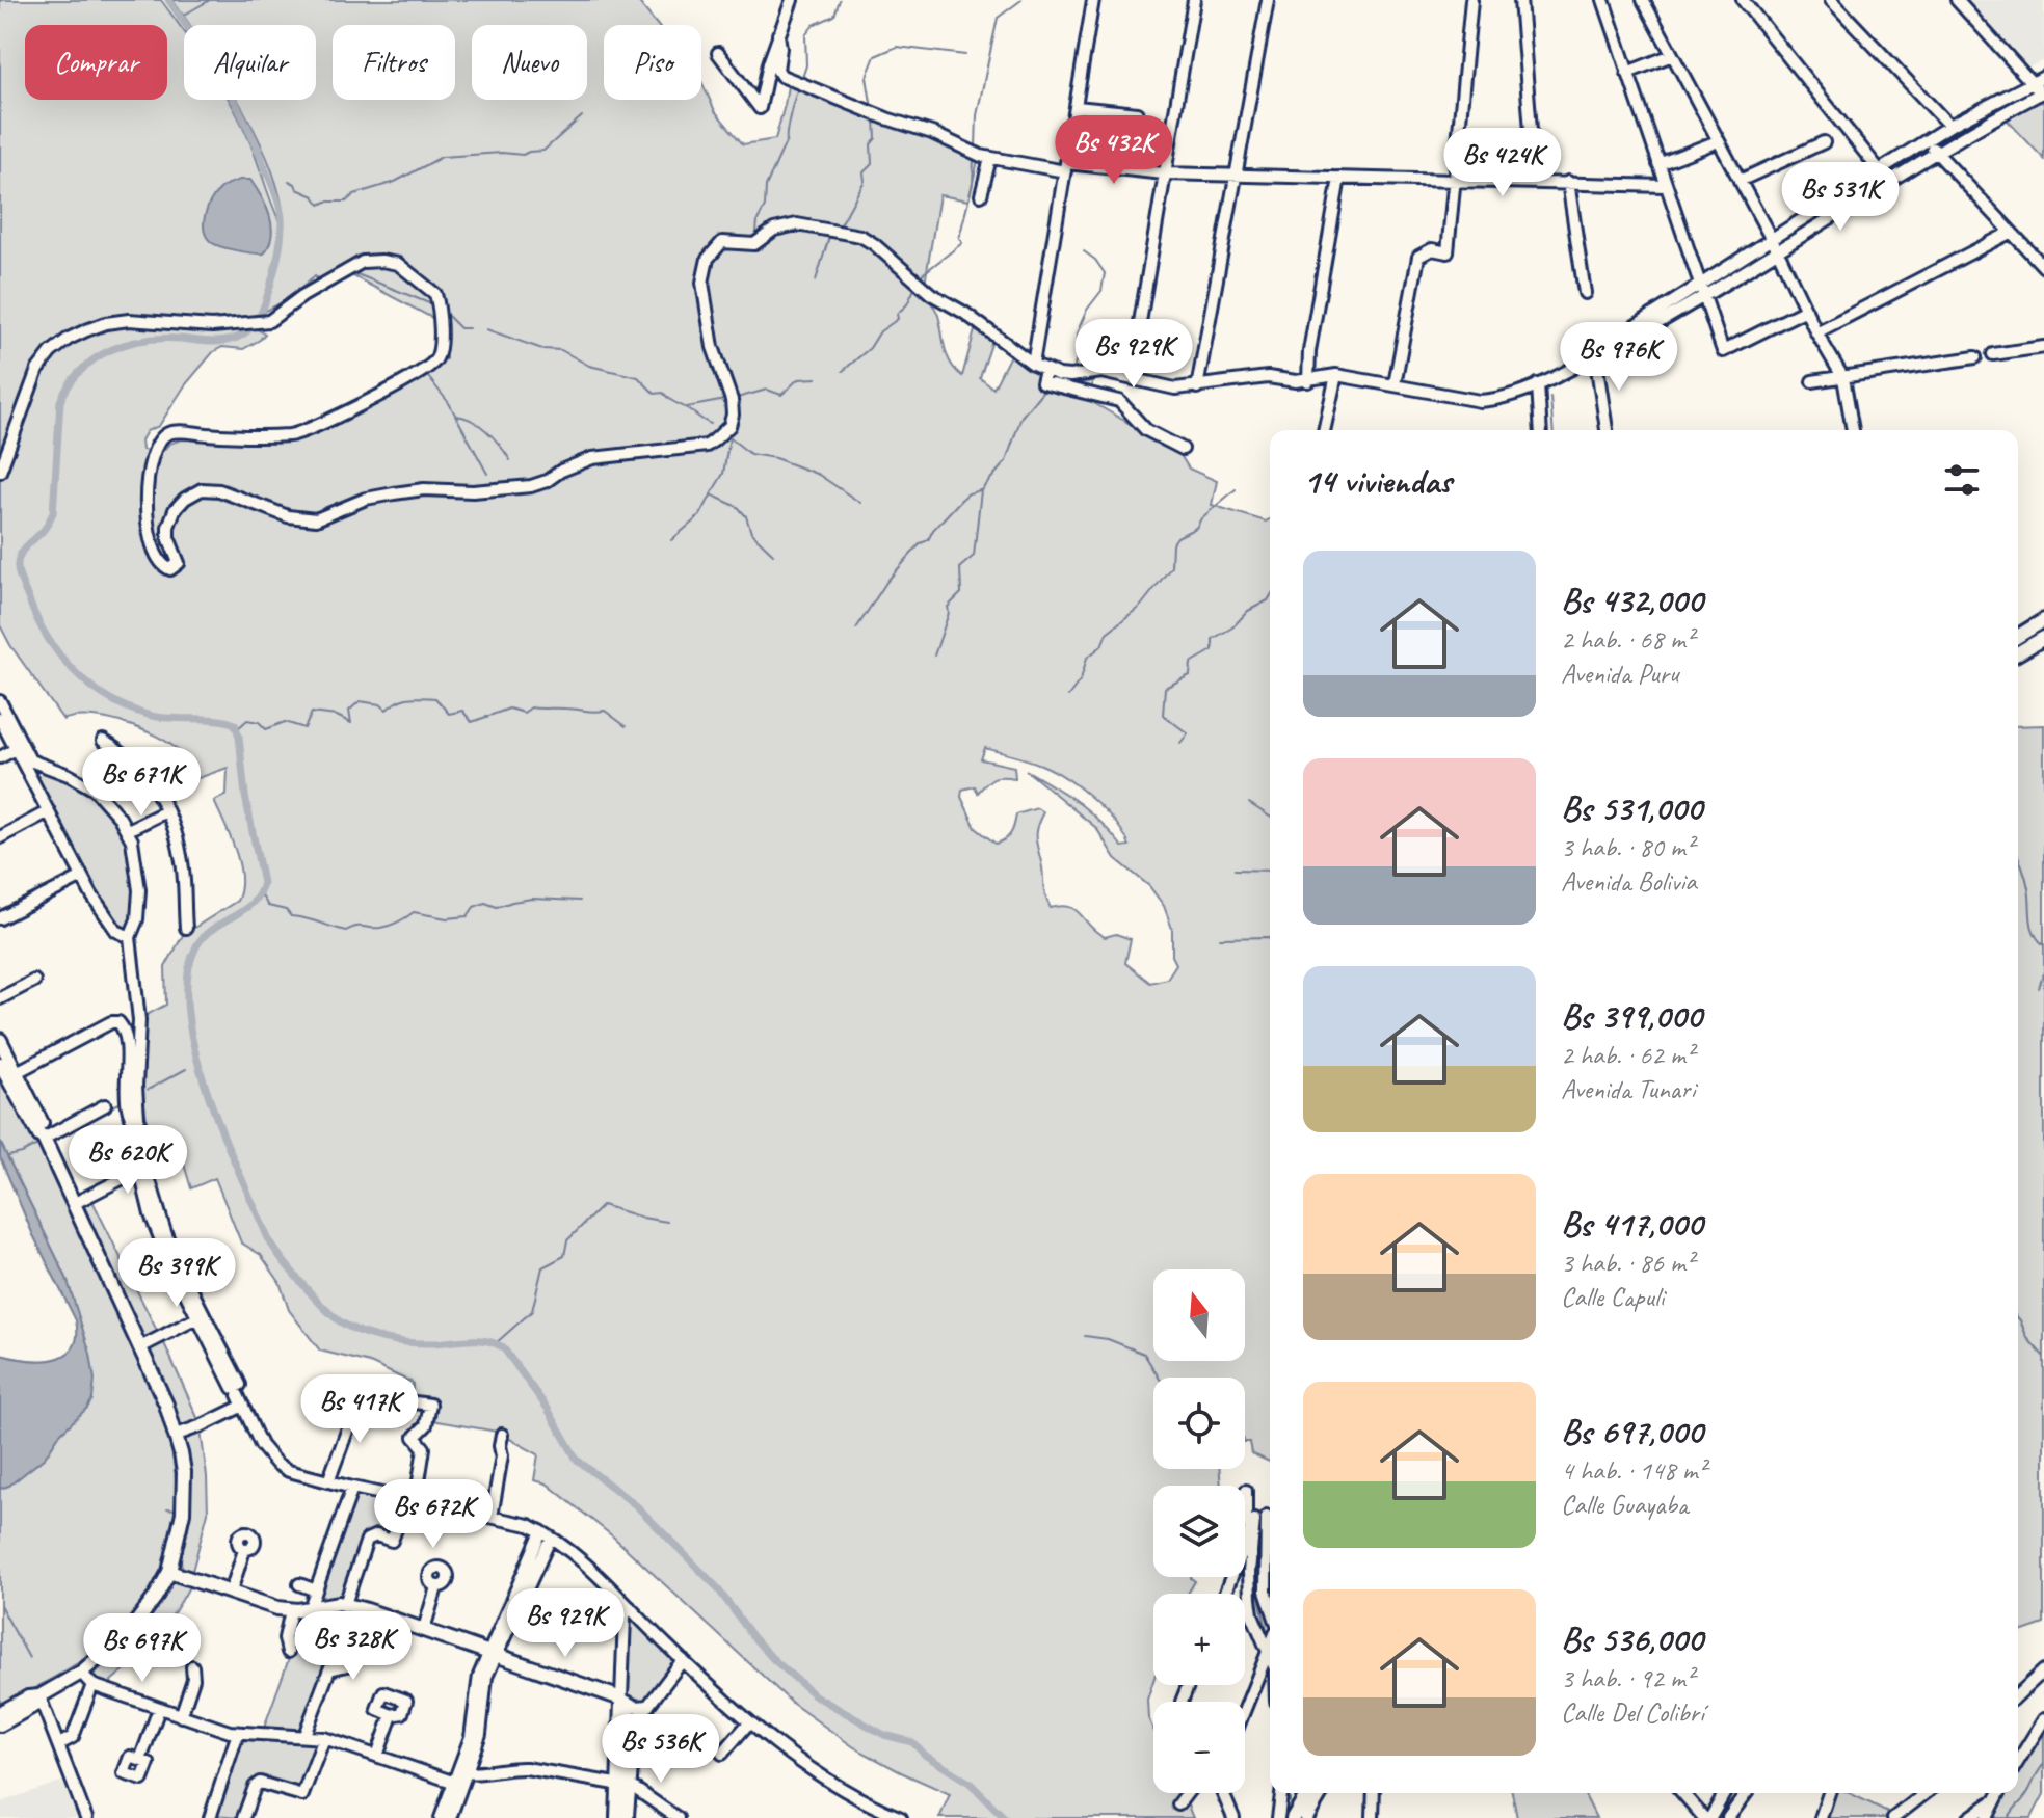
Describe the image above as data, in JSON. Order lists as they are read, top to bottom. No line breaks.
{"north":"top","page":{"chip":["Comprar","Alquilar","Filtros","Nuevo","Piso"],"price":["Bs 432K","Bs 424K","Bs 531K","Bs 929K","Bs 976K","Bs 671K","Bs 620K","Bs 399K","Bs 417K","Bs 672K","Bs 929K","Bs 328K","Bs 697K","Bs 536K"],"heading":"14 viviendas","list":[{"name":"Bs 432,000","note":"2 hab. · 68 m² · Avenida Puru"},{"name":"Bs 531,000","note":"3 hab. · 80 m² · Avenida Bolivia"},{"name":"Bs 399,000","note":"2 hab. · 62 m² · Avenida Tunari"},{"name":"Bs 417,000","note":"3 hab. · 86 m² · Calle Capuli"},{"name":"Bs 697,000","note":"4 hab. · 148 m² · Calle Guayaba"},{"name":"Bs 536,000","note":"3 hab. · 92 m² · Calle Del Colibrí"}],"map_buttons":["+","−"]}}
